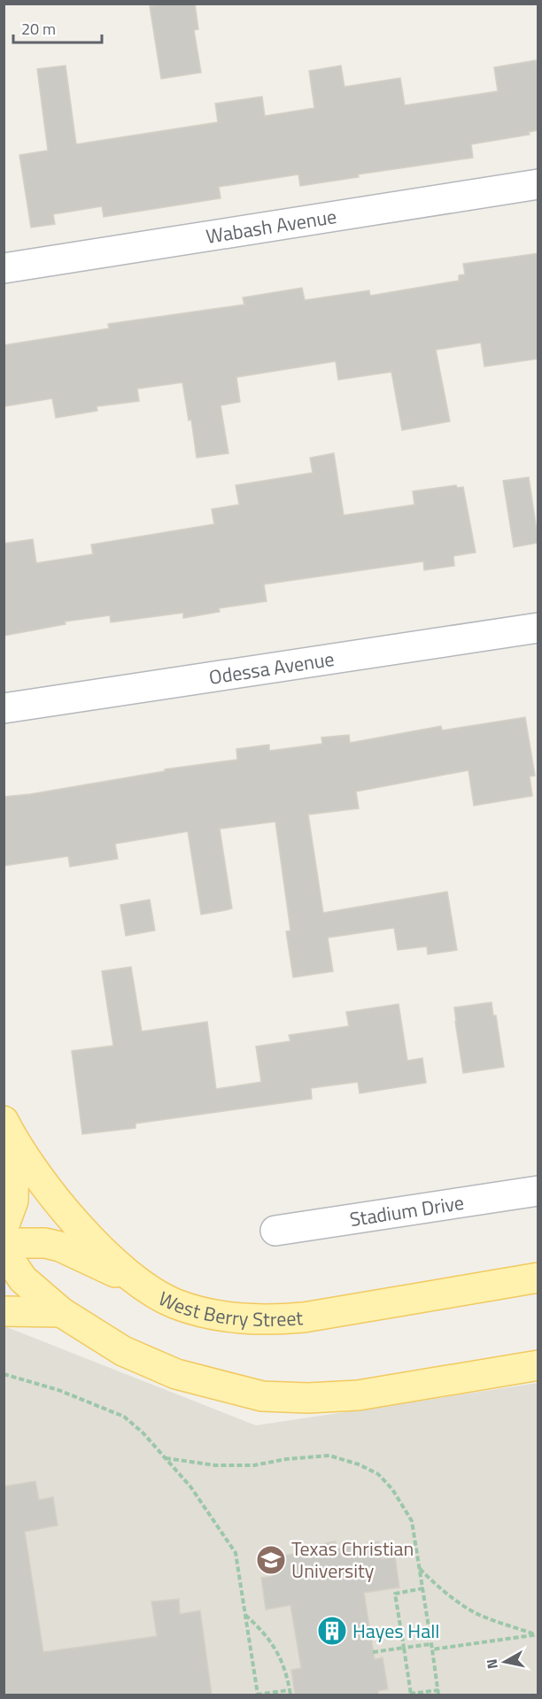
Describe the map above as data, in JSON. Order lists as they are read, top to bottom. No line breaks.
{"streets":{"main road":["West Berry Street"],"street":["Wabash Avenue","Odessa Avenue","Stadium Drive"]},"places":{"school or university":["Texas Christian University"],"building":["Hayes Hall"]},"scale_bar":"20 m","north":"left"}
